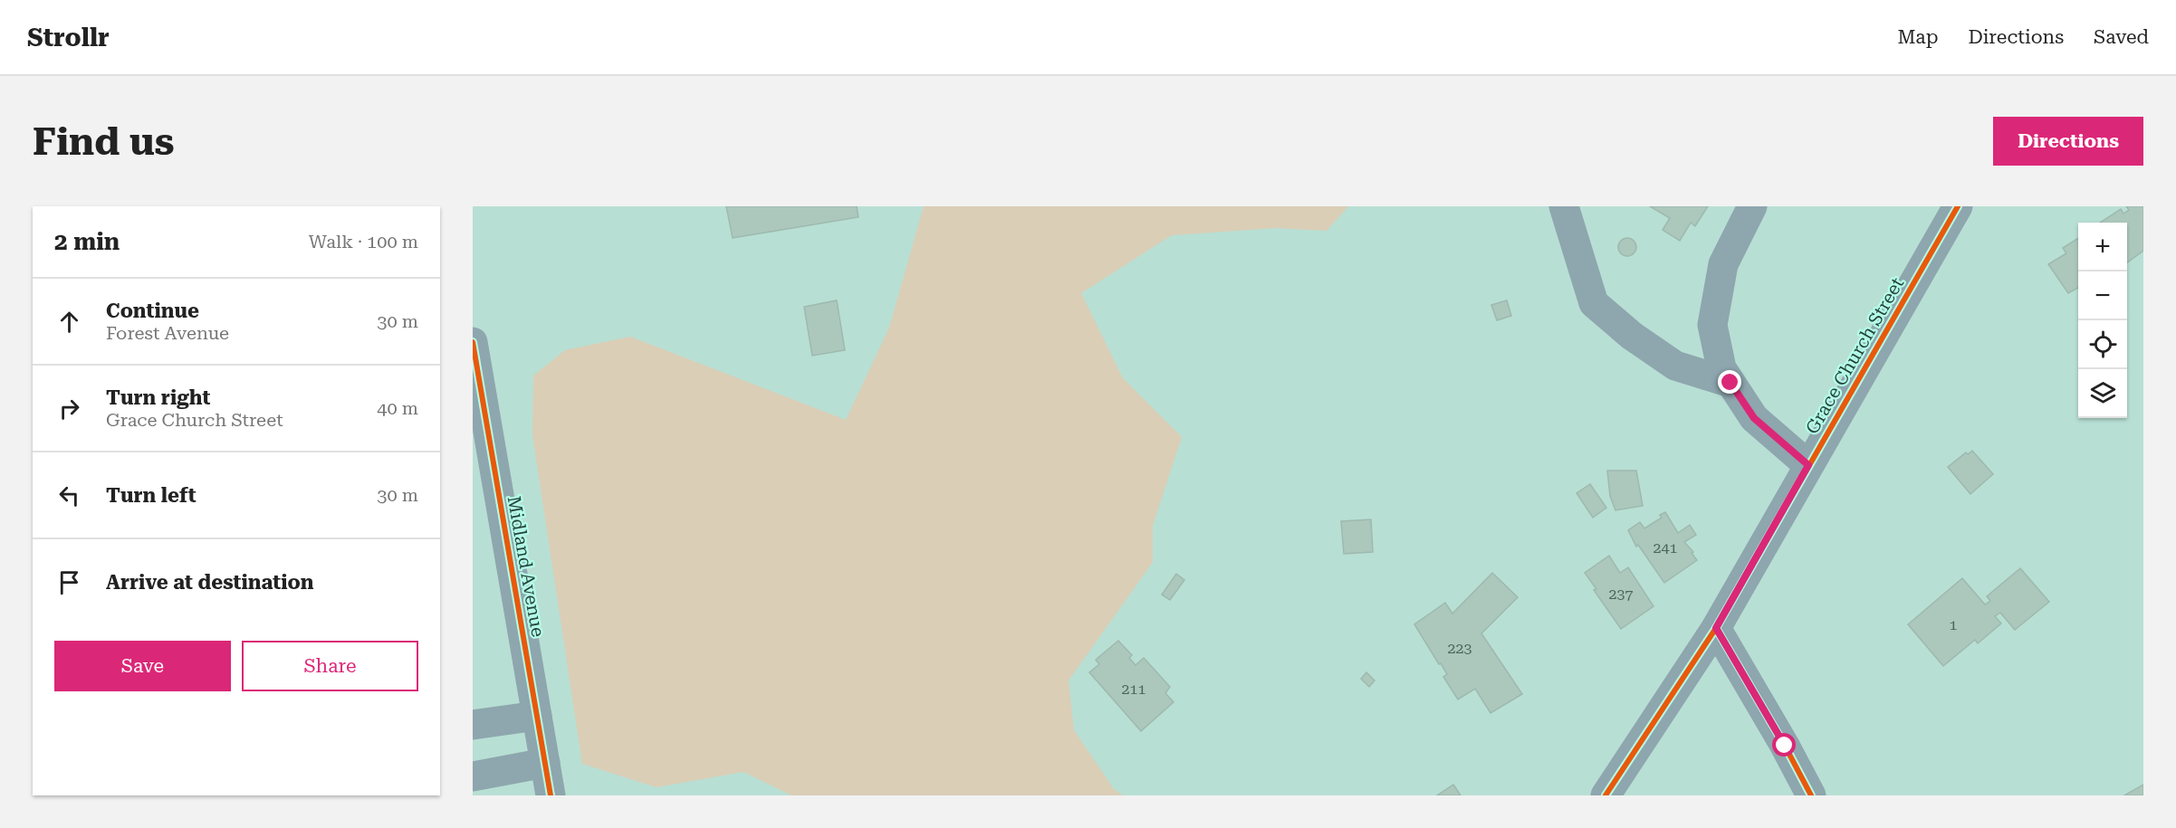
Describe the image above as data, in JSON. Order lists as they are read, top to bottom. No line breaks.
{"streets":{"street":["Grace Church Street","Midland Avenue"]},"house_numbers":["241","237","1","223","211"],"page":{"header":"Strollr","nav":["Map","Directions","Saved"],"buttons":["Directions",["Save","Share"]],"title":"Find us","heading":["2 min","Walk · 100 m"],"map_buttons":["+","−"],"list":[["Continue","Forest Avenue","30 m"],["Turn right","Grace Church Street","40 m"],["Turn left","30 m"],"Arrive at destination"]}}
